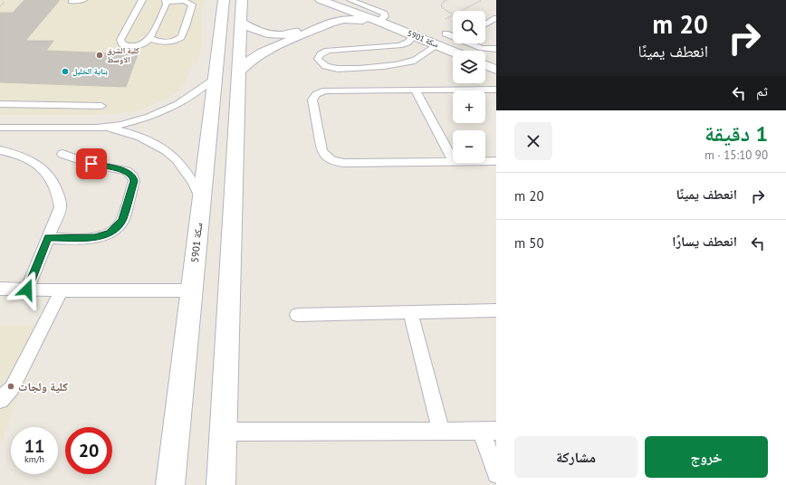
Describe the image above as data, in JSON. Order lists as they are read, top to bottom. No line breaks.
{"streets":{"street":["سكة 5901"]},"places":["كلية الشرق الاوسط","بناية الخليل","كلية ولجات"],"page":{"turn":["20 m","انعطف يمينًا"],"map_buttons":["+","−"],"then":"ثم","heading":["1 دقيقة","90 m · 15:10"],"list":[{"name":"انعطف يمينًا","value":"20 m"},{"name":"انعطف يسارًا","value":"50 m"}],"speed":"11 km/h","limit":"20","buttons":["خروج","مشاركة"]}}
